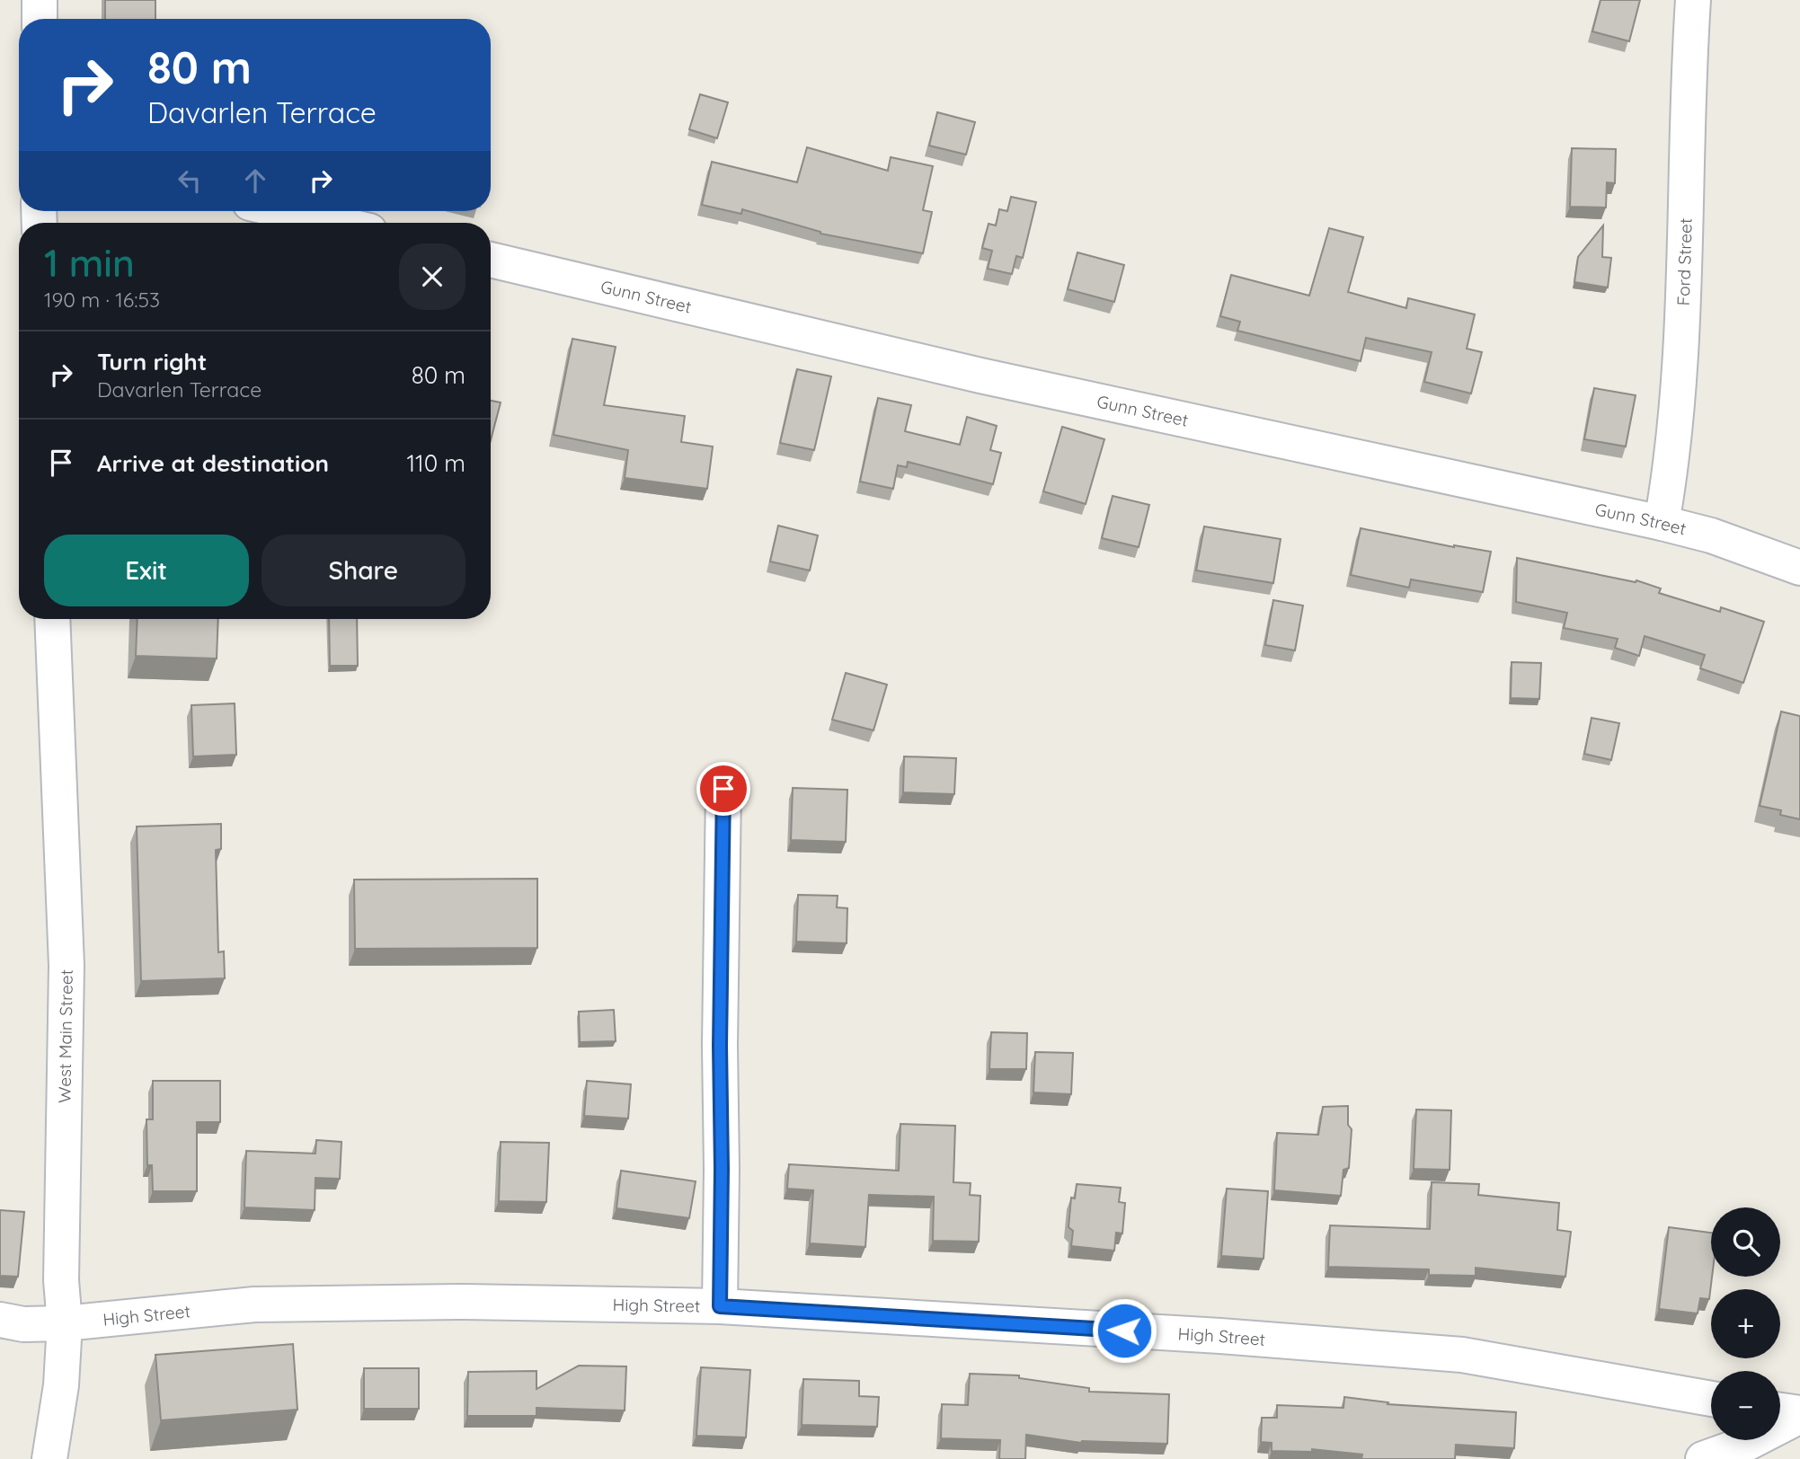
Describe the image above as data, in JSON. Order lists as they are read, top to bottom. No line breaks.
{"streets":{"main road":["Ford Street","Gunn Street","West Main Street","High Street"]},"crossings":[["Ford Street","Gunn Street"],["West Main Street","High Street"]],"page":{"turn":["80 m","Davarlen Terrace"],"heading":["1 min","190 m · 16:53"],"list":[{"name":"Turn right","note":"Davarlen Terrace","value":"80 m"},{"name":"Arrive at destination","value":"110 m"}],"buttons":["Exit","Share"],"map_buttons":["+","−"]}}
